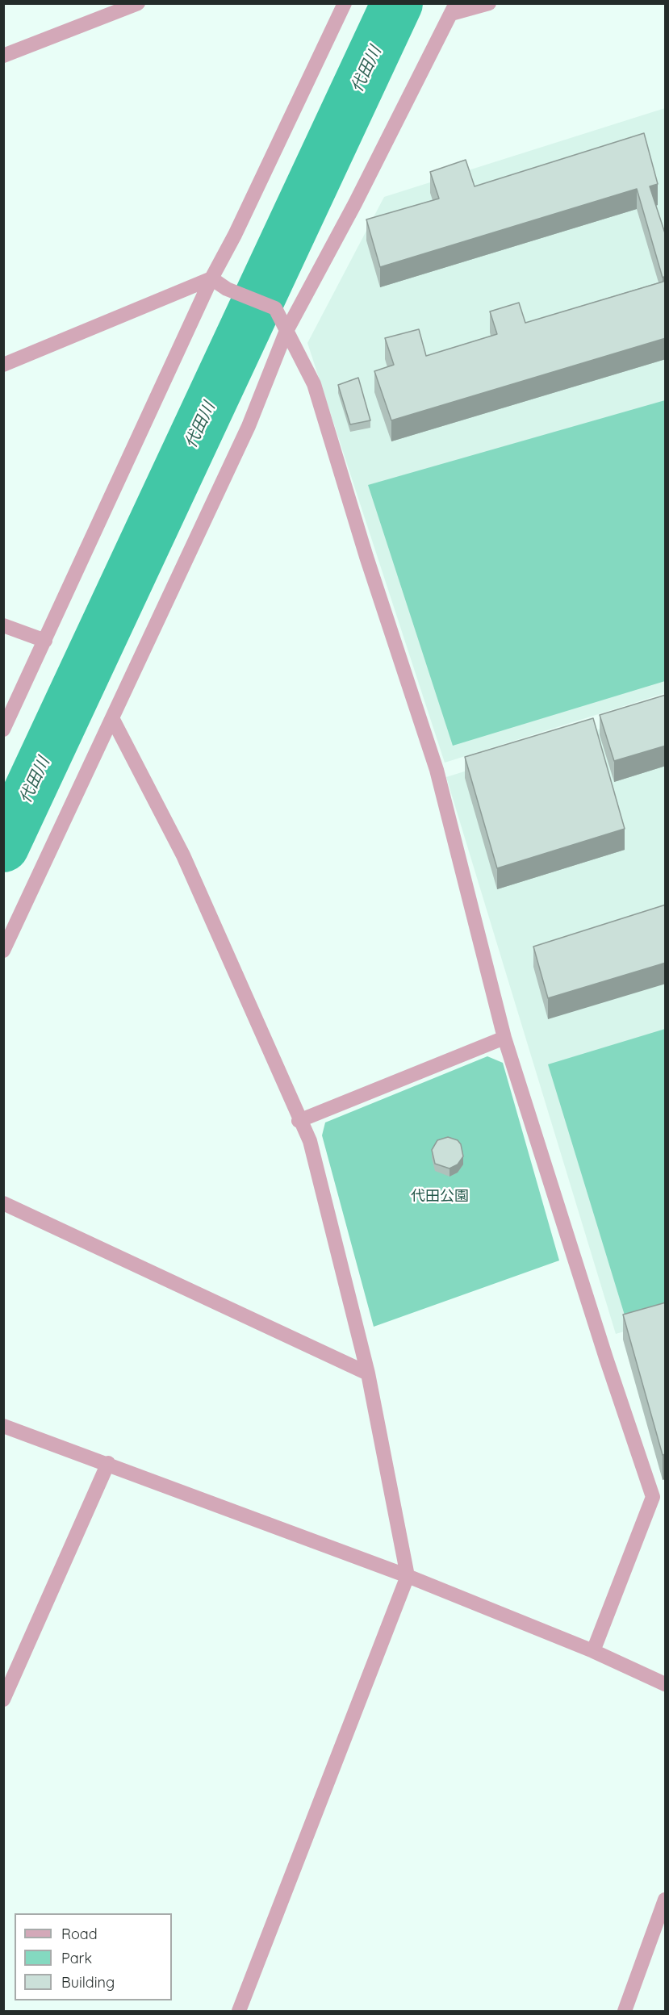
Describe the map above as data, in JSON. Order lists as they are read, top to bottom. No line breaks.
{"water":["代田川"],"parks":["代田公園"],"legend":["Road","Park","Building"]}
